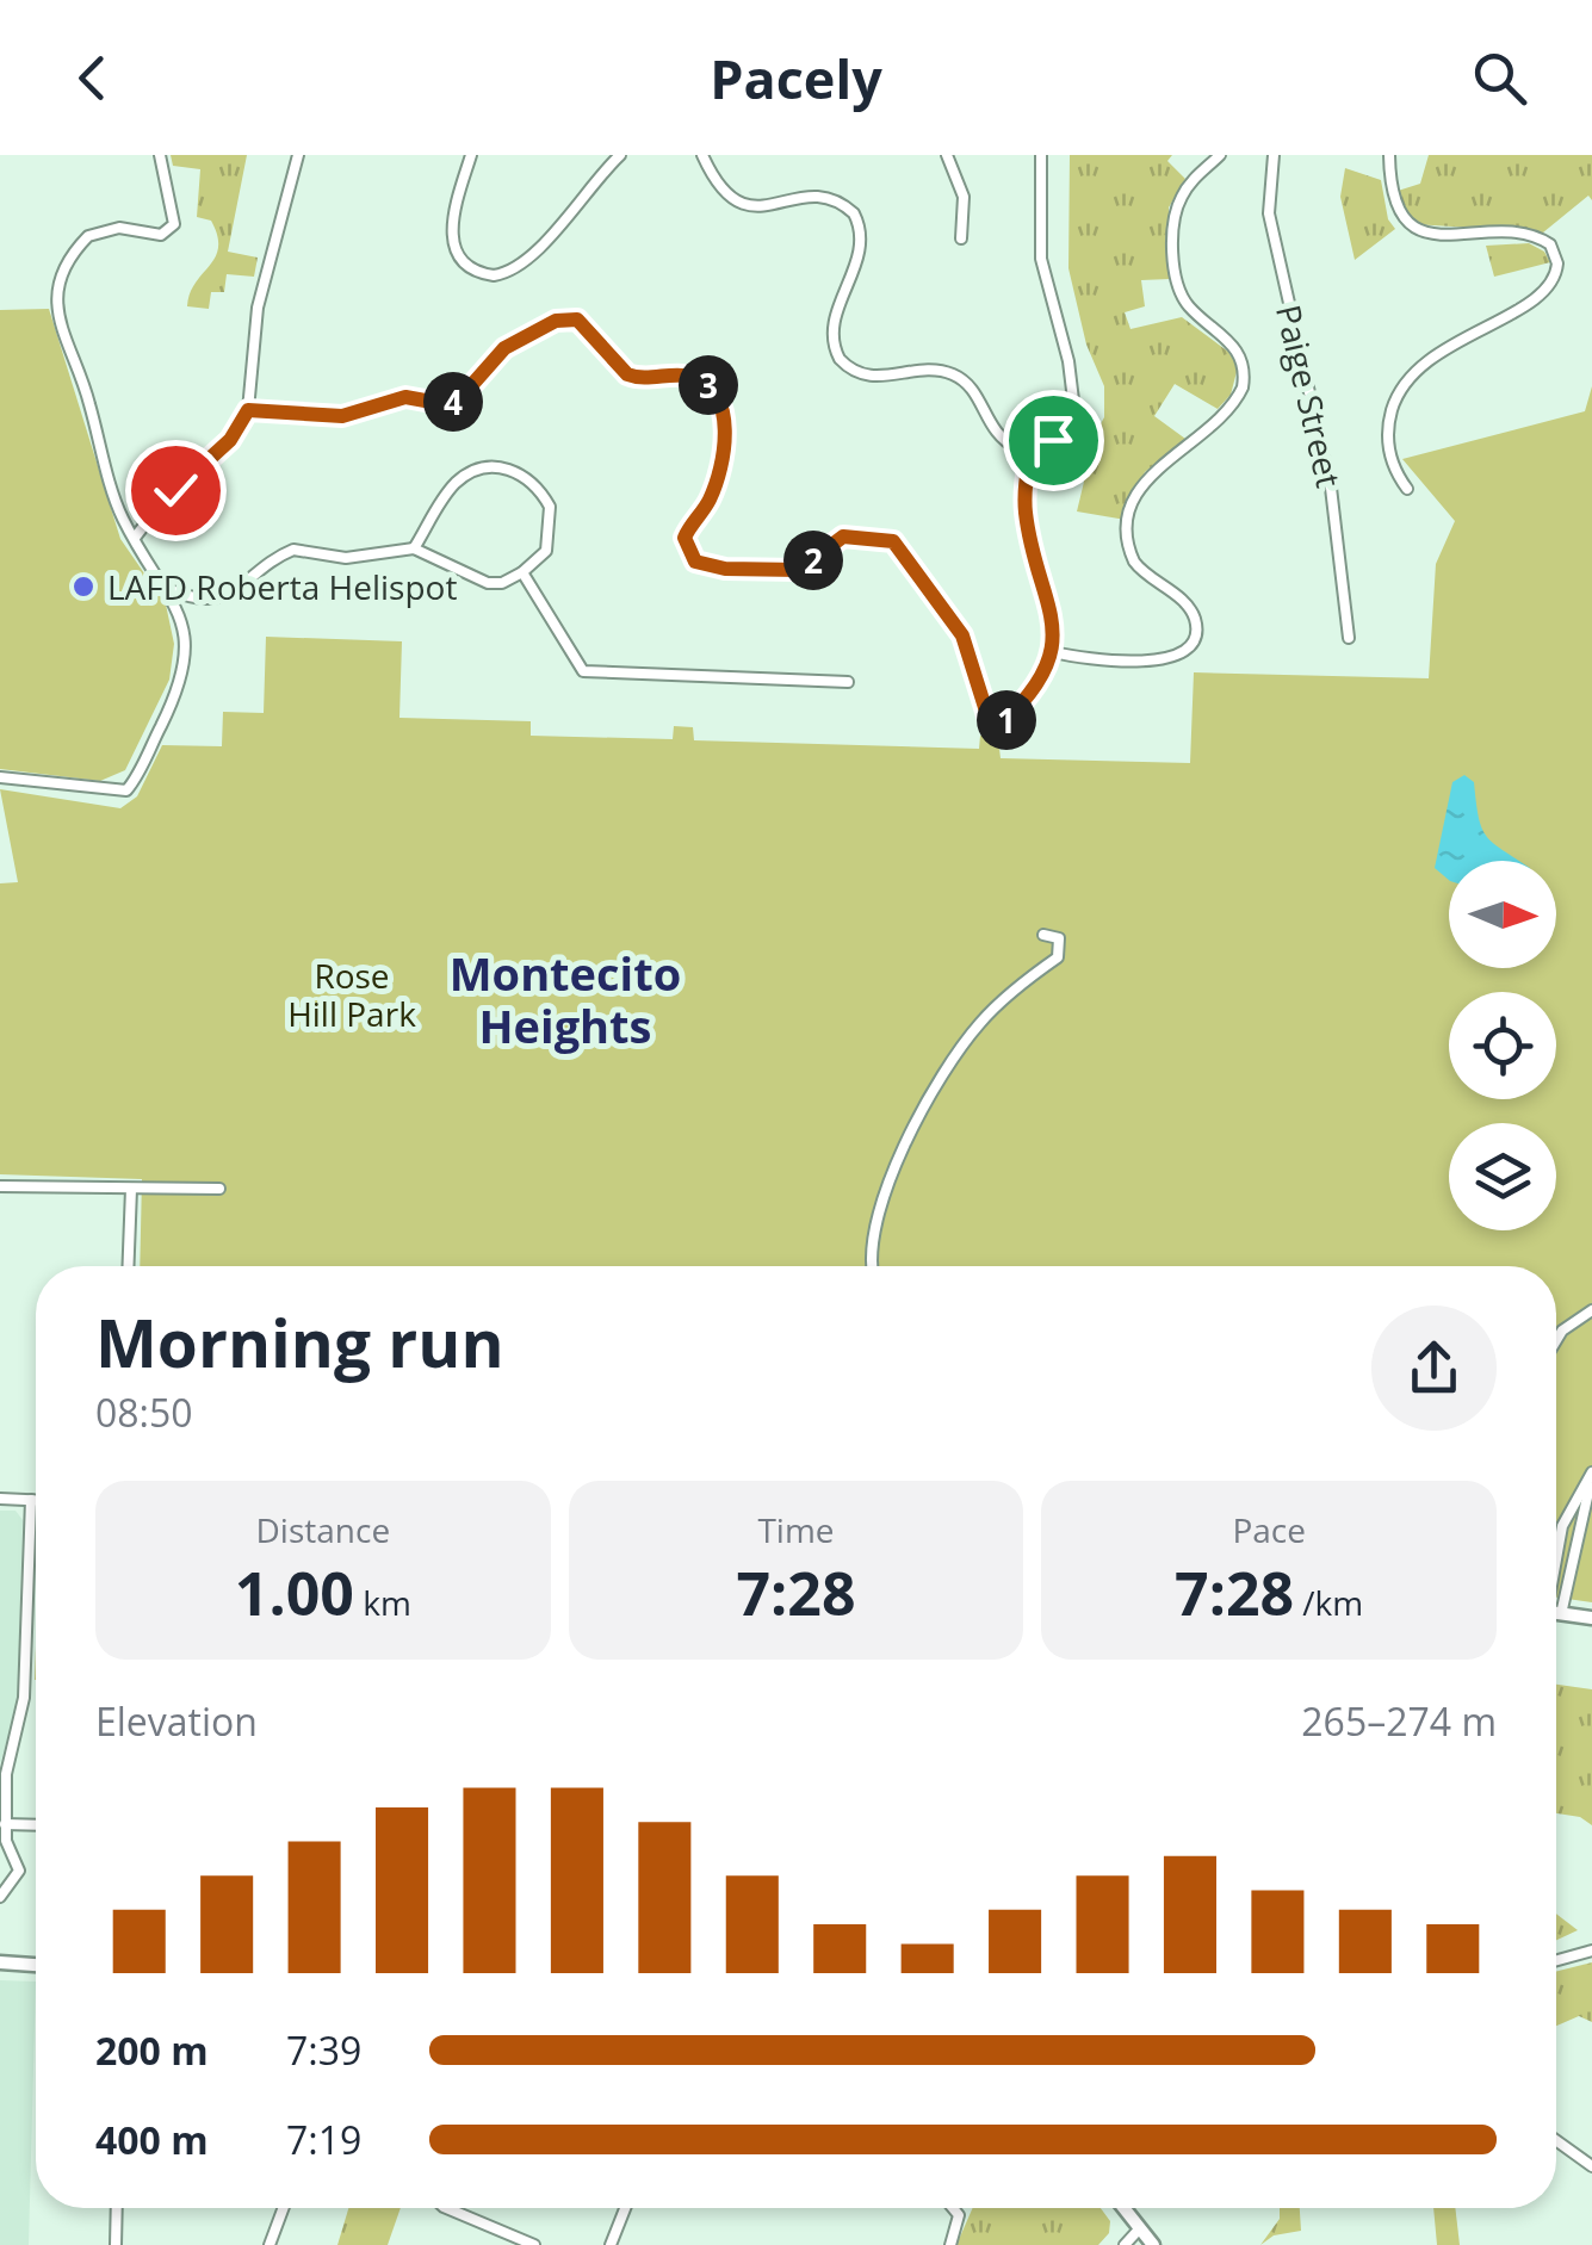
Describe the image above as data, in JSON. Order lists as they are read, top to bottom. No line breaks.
{"streets":{"street":["Paige Street"]},"districts":["Montecito Heights"],"parks":["Rose Hill Park"],"places":["LAFD Roberta Helispot"],"north":"right","page":{"header":"Pacely","pins":["3","4","2","1"],"heading":["Morning run","08:50"],"stats":[["Distance","1.00 km"],["Time","7:28"],["Pace","7:28 /km"]],"chart":["Elevation","265–274 m"],"list":[{"name":"200 m","note":"7:39"},{"name":"400 m","note":"7:19"}]}}
